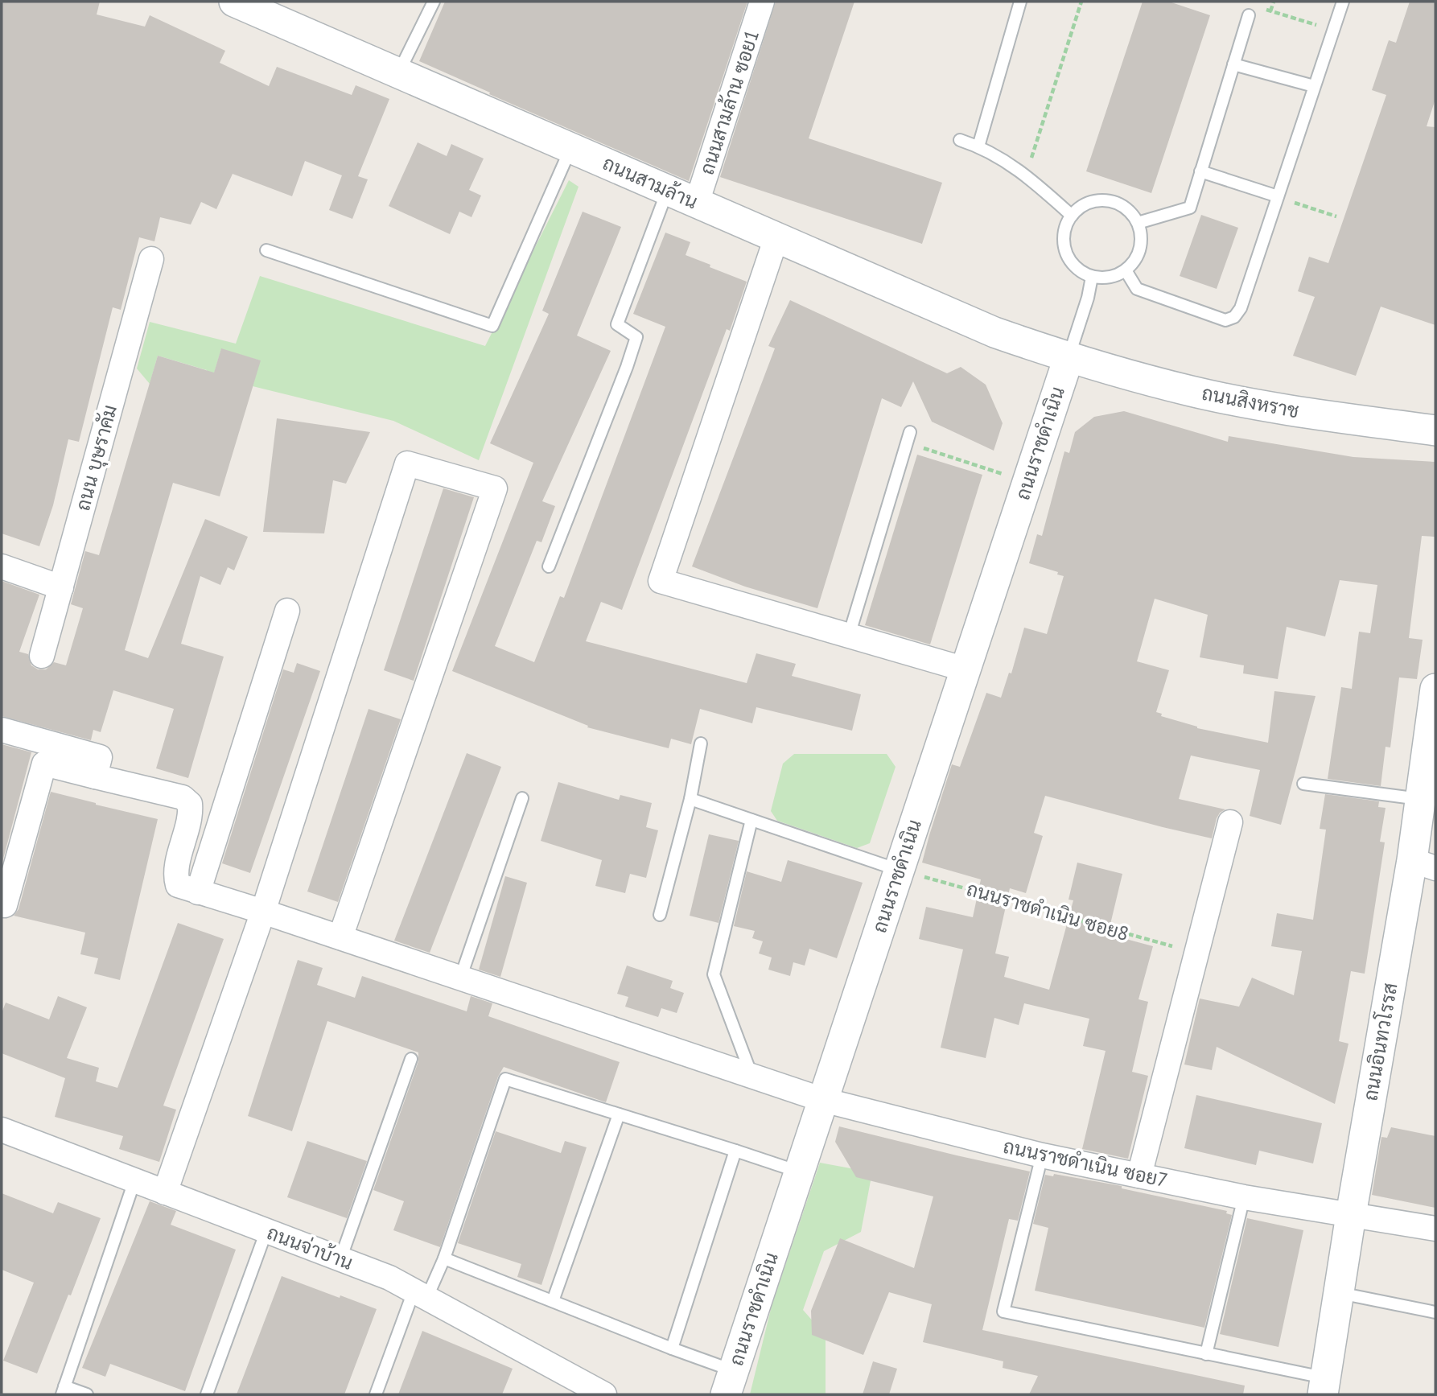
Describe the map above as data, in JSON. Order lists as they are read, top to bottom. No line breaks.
{"streets":{"street":["ถนนสามล้าน ซอย1","ถนนสามล้าน","ถนนสิงหราช","ถนนราชดำเนิน","ถนน บุษราคัม","ถนนอินทวโรรส","ถนนราชดำเนิน ซอย7","ถนนจ่าบ้าน"],"path":["ถนนราชดำเนิน ซอย8"]},"crossings":[["ถนนสามล้าน ซอย1","ถนนสามล้าน"],["ถนนสามล้าน","ถนนสิงหราช"],["ถนนสามล้าน","ถนนราชดำเนิน"],["ถนนสิงหราช","ถนนราชดำเนิน"],["ถนนราชดำเนิน","ถนนราชดำเนิน ซอย8"],["ถนนราชดำเนิน","ถนนราชดำเนิน ซอย7"],["ถนนอินทวโรรส","ถนนราชดำเนิน ซอย7"]]}
